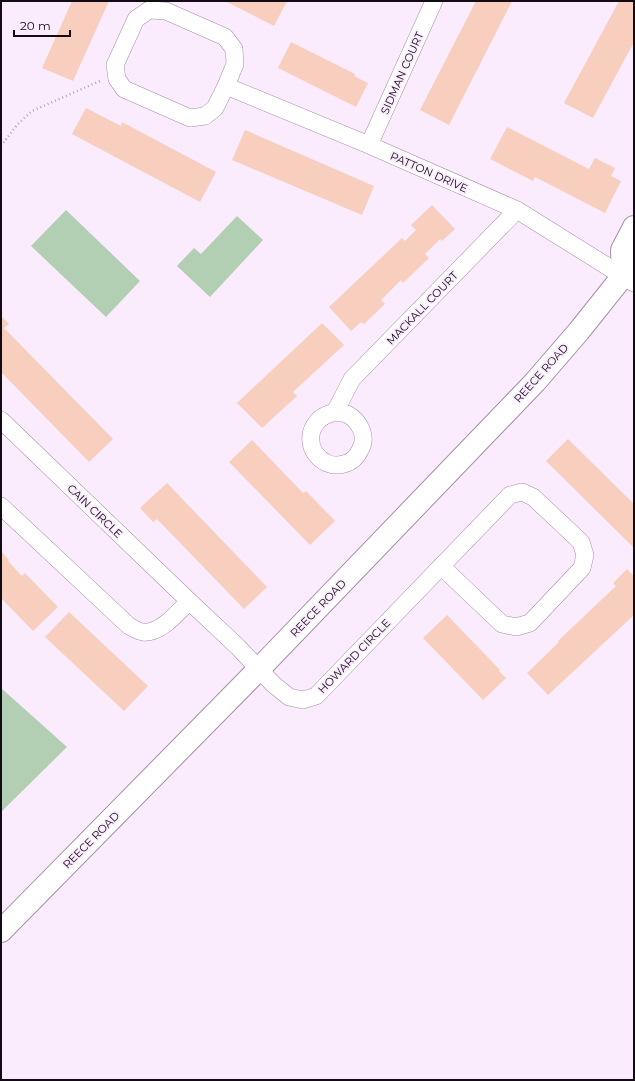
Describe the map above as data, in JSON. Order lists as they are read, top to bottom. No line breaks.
{"streets":{"main road":["REECE ROAD"],"street":["SIDMAN COURT","PATTON DRIVE","MACKALL COURT","CAIN CIRCLE","HOWARD CIRCLE"]},"crossings":[["SIDMAN COURT","PATTON DRIVE"],["PATTON DRIVE","MACKALL COURT"],["PATTON DRIVE","REECE ROAD"],["REECE ROAD","CAIN CIRCLE"],["REECE ROAD","HOWARD CIRCLE"],["CAIN CIRCLE","HOWARD CIRCLE"]],"scale_bar":"20 m"}
